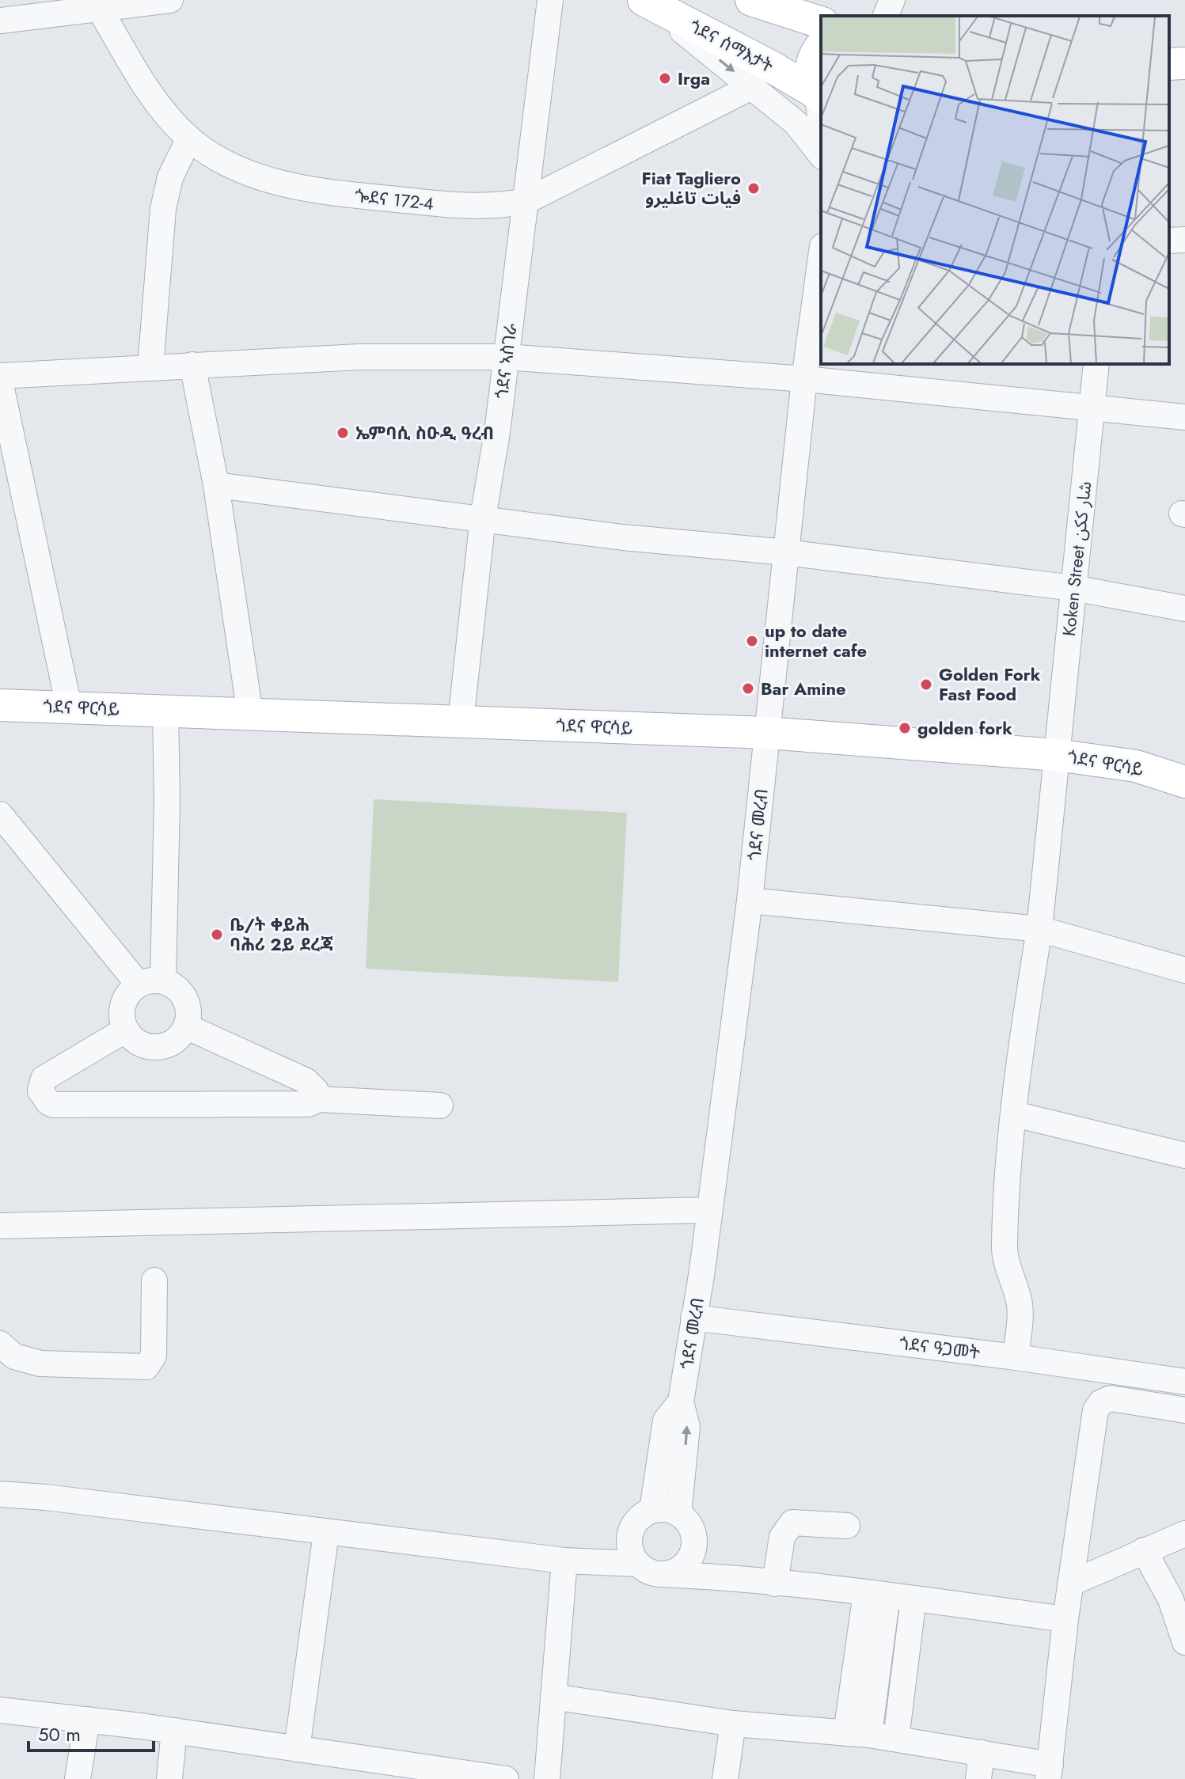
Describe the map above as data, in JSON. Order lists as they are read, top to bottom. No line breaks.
{"streets":{"main road":["ጎደና ሰማእታት","ጎደና ዋርሳይ"],"street":["ጐደና 172-4","ጎደና ኣስገራ","Koken Street شار ككن","ጎደና መረብ","ጎደና ዓጋመት"]},"crossings":[["ጐደና 172-4","ጎደና ኣስገራ"],["ጎደና ኣስገራ","ጎደና ዋርሳይ"],["Koken Street شار ككن","ጎደና ዋርሳይ"],["Koken Street شار ككن","ጎደና ዓጋመት"],["ጎደና ዋርሳይ","ጎደና መረብ"],["ጎደና መረብ","ጎደና ዓጋመት"]],"places":["Irga","Fiat Tagliero فيات تاغليرو","ኤምባሲ ስዑዲ ዓረብ","up to date internet cafe","Golden Fork Fast Food","Bar Amine","golden fork","ቤ/ት ቀይሕ ባሕሪ 2ይ ደረጃ"],"scale_bar":"50 m"}
